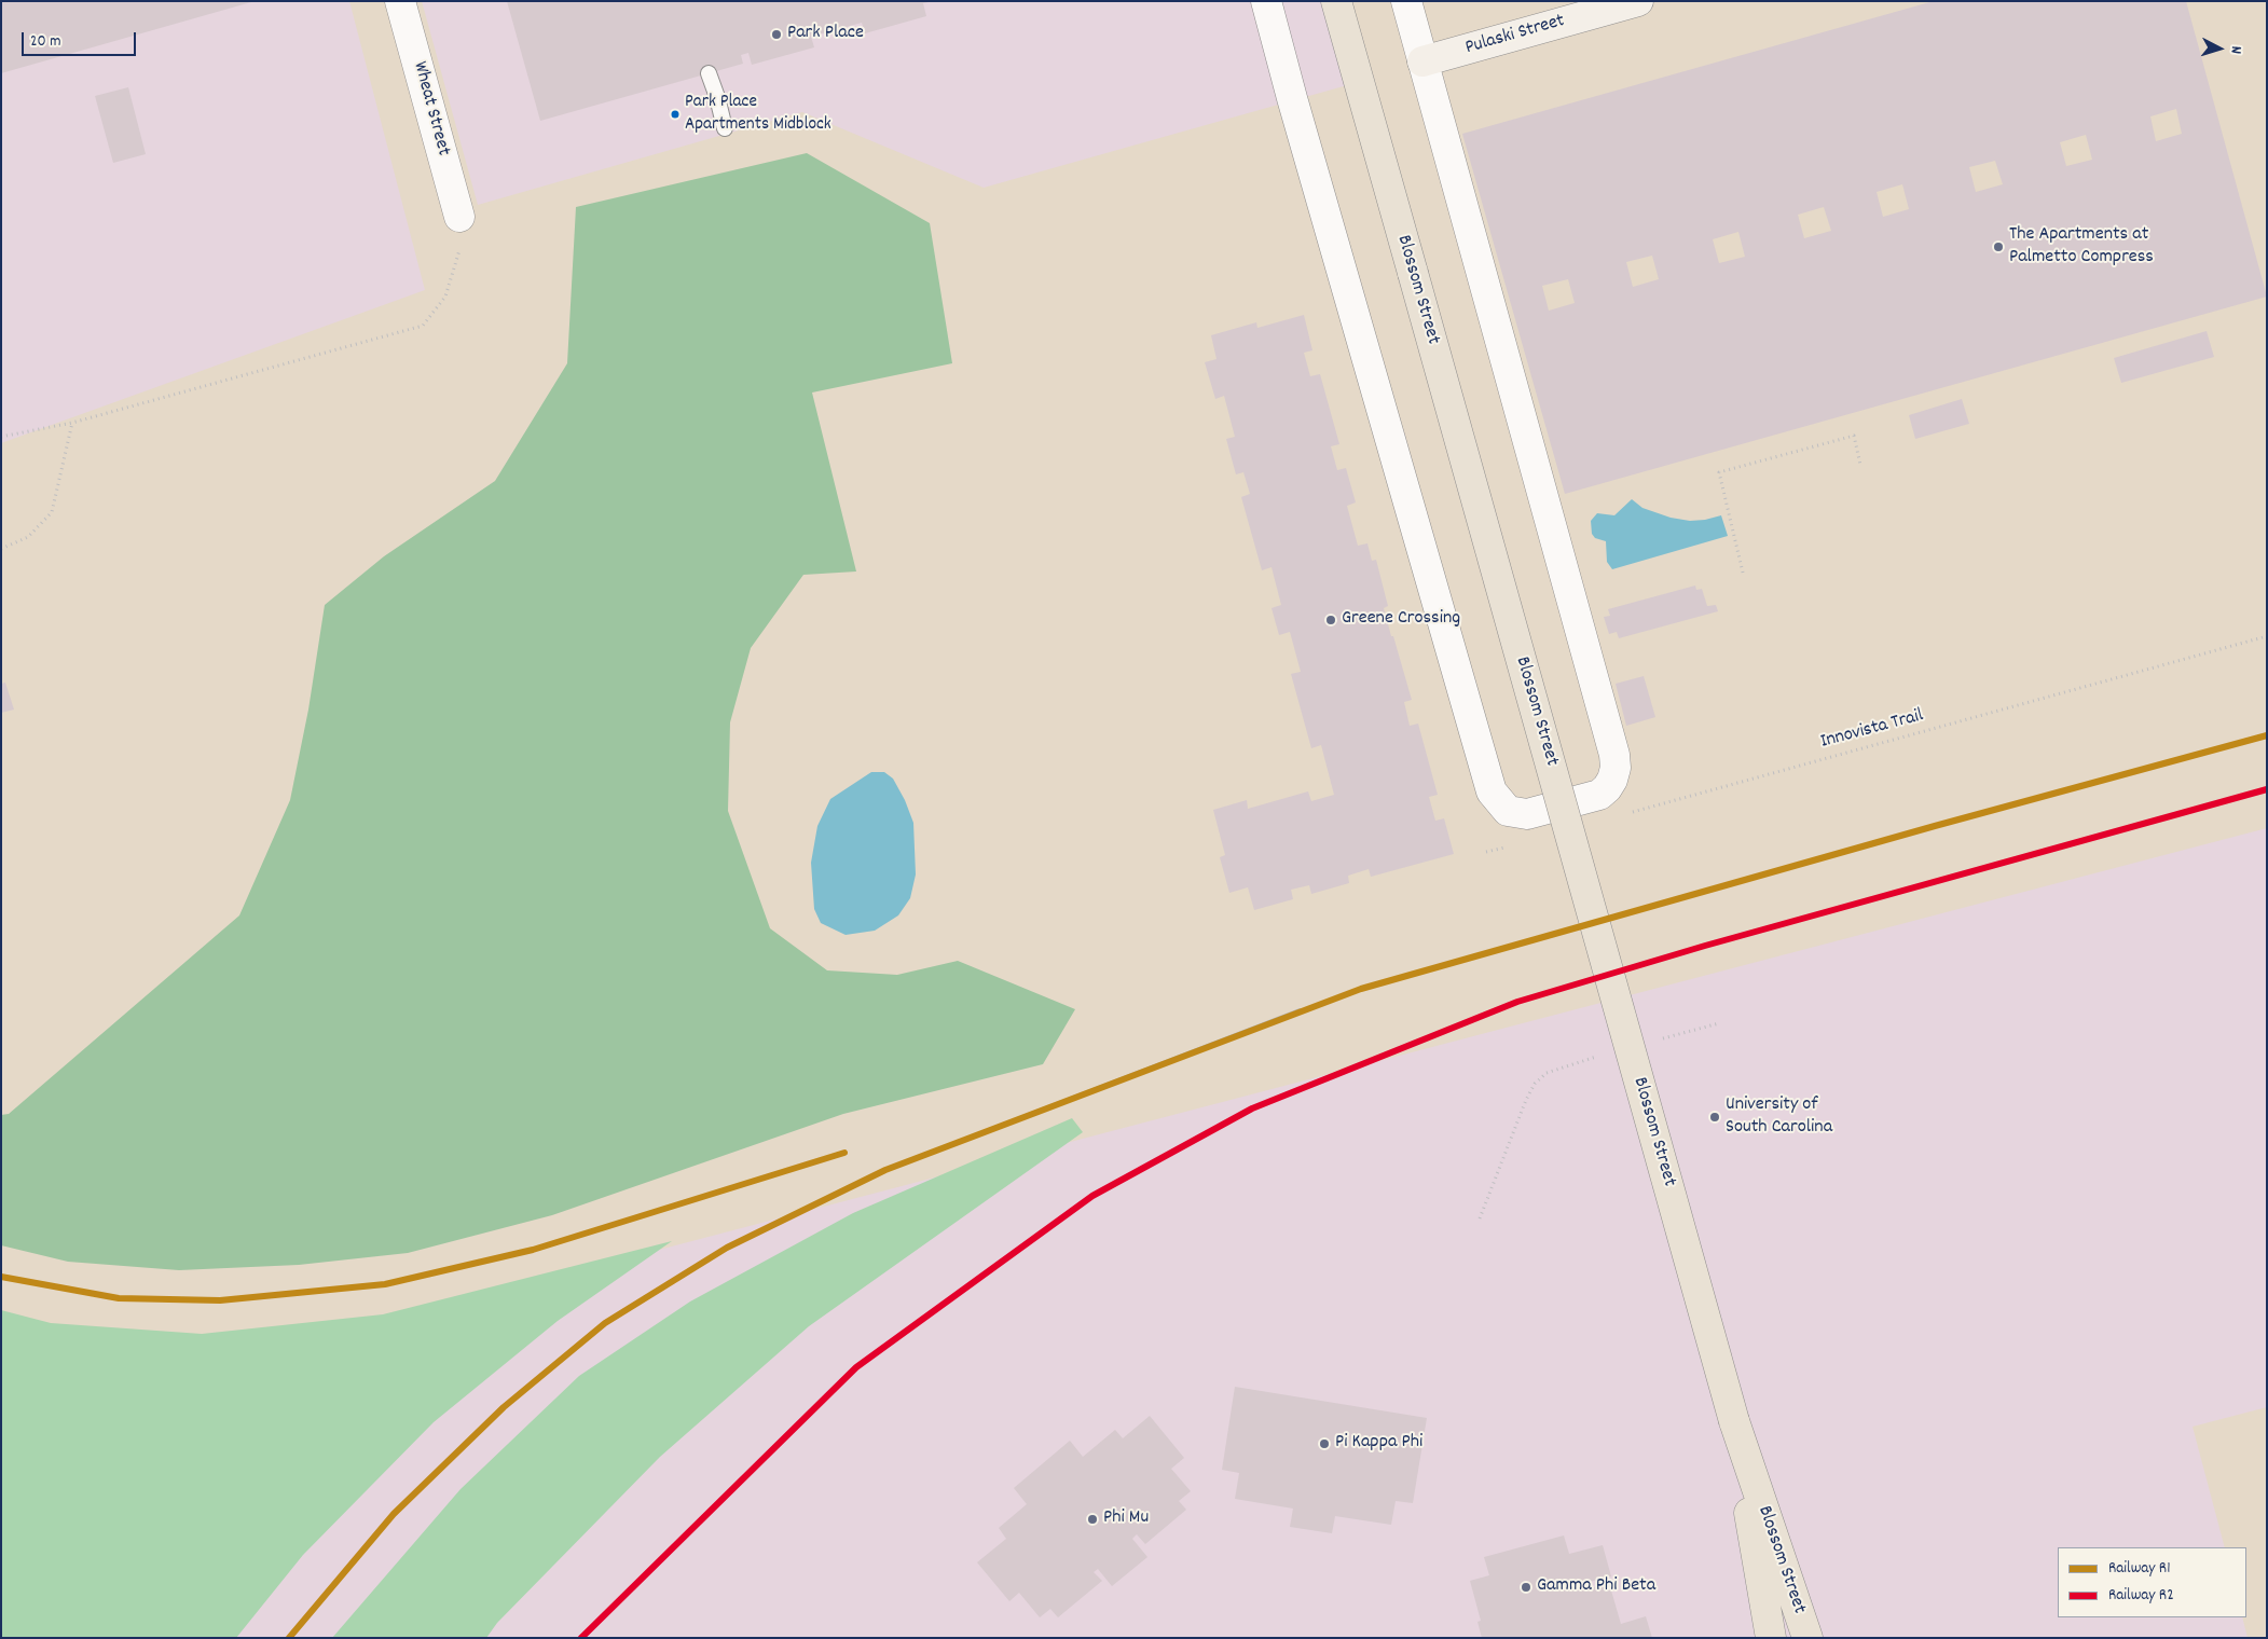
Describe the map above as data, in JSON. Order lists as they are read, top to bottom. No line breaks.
{"streets":{"main road":["Blossom Street"],"street":["Pulaski Street","Wheat Street"],"path":["Innovista Trail"]},"places":["Park Place","Park Place Apartments Midblock","The Apartments at Palmetto Compress","Greene Crossing","University of South Carolina","Pi Kappa Phi","Phi Mu","Gamma Phi Beta"],"lines":["rail line R1","rail line R2"],"legend":["Railway R1","Railway R2"],"scale_bar":"20 m","north":"right"}
